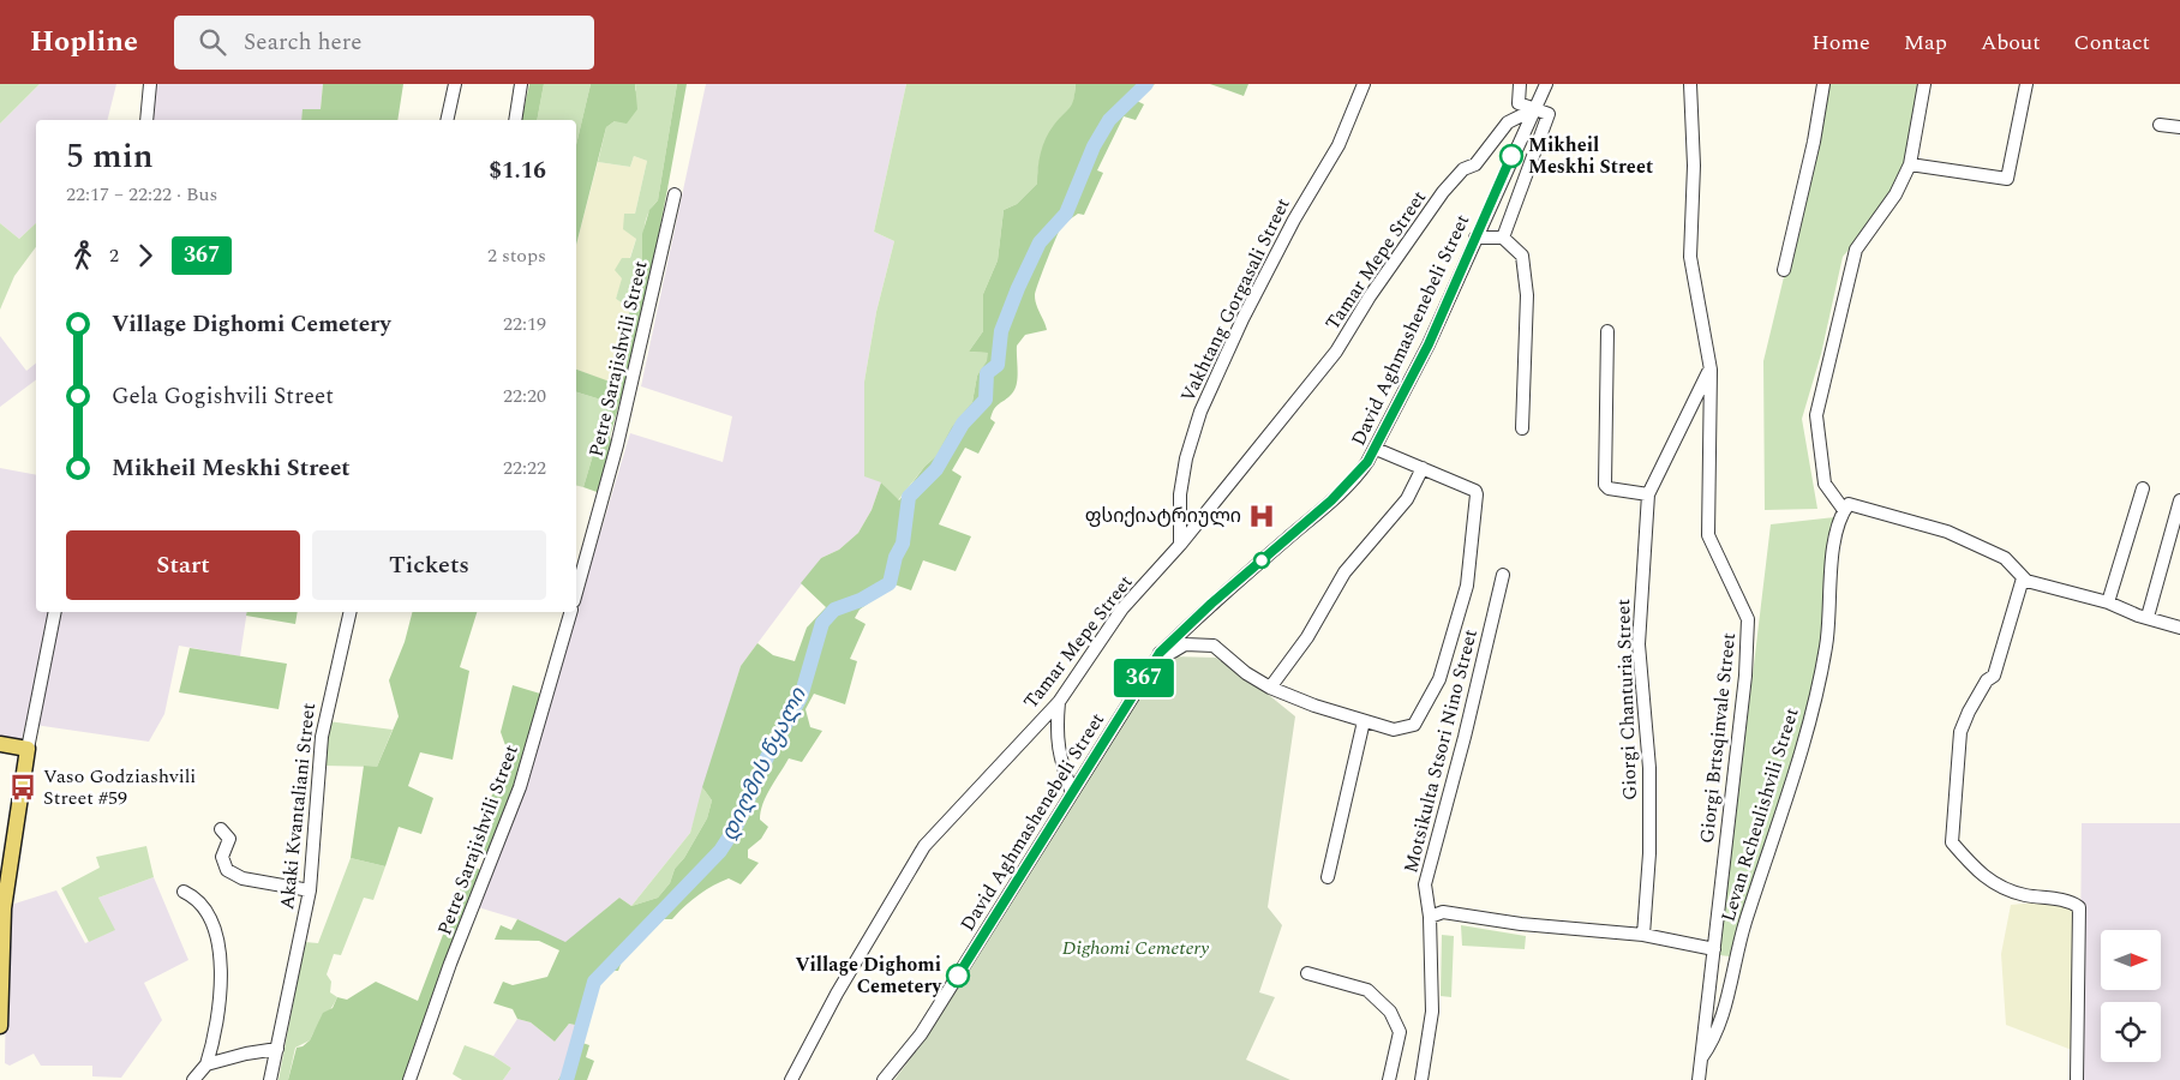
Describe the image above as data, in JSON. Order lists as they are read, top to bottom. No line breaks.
{"streets":{"street":["Tamar Mepe Street","Vakhtang Gorgasali Street","David Aghmashenebeli Street","Petre Sarajishvili Street","Giorgi Chanturia Street","Giorgi Brtsqinvale Street","Motsikulta Stsori Nino Street","Akaki Kvantaliani Street","Levan Rcheulishvili Street"]},"crossings":[["Tamar Mepe Street","Vakhtang Gorgasali Street"],["Tamar Mepe Street","David Aghmashenebeli Street"],["Giorgi Chanturia Street","Giorgi Brtsqinvale Street"],["Giorgi Brtsqinvale Street","Levan Rcheulishvili Street"]],"water":["დიღმის წყალი"],"parks":["Dighomi Cemetery"],"places":{"other":["Mikheil Meskhi Street","Village Dighomi Cemetery"],"hospital":["ფსიქიატრიული"],"bus stop":["Vaso Godziashvili Street #59"]},"lines":["bus line 367"],"north":"right","page":{"header":"Hopline","search":"Search here","nav":["Home","Map","About","Contact"],"on_map":"367","heading":["5 min","22:17 – 22:22 · Bus","$1.16"],"legs":["2","367","2 stops"],"list":[{"name":"Village Dighomi Cemetery","value":"22:19"},{"name":"Gela Gogishvili Street","value":"22:20"},{"name":"Mikheil Meskhi Street","value":"22:22"}],"buttons":["Start","Tickets"]}}
